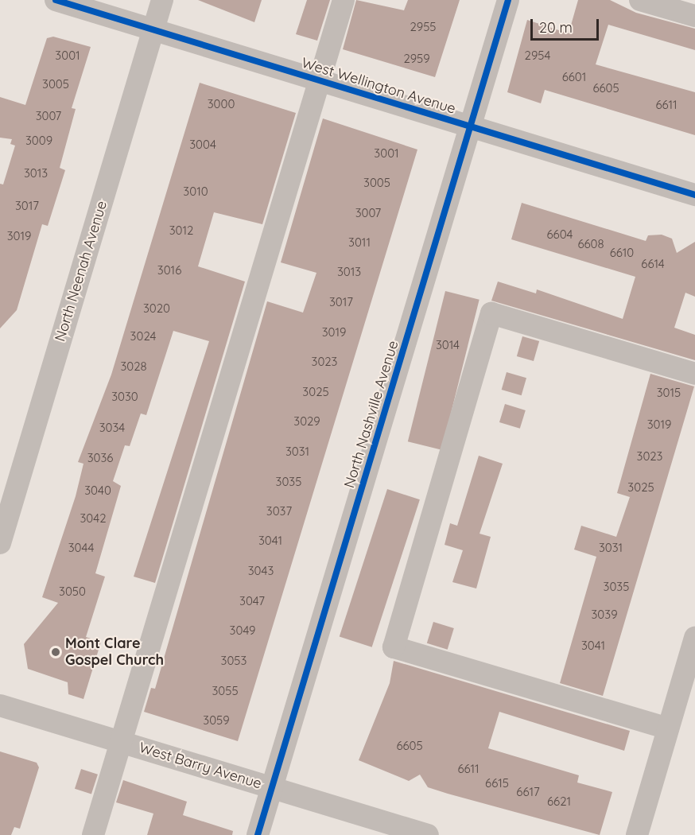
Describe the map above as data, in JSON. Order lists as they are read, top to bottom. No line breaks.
{"streets":{"street":["West Wellington Avenue","North Neenah Avenue","North Nashville Avenue","West Barry Avenue"]},"crossings":[["West Wellington Avenue","North Neenah Avenue"],["West Wellington Avenue","North Nashville Avenue"],["North Nashville Avenue","West Barry Avenue"]],"places":["Mont Clare Gospel Church"],"house_numbers":["2955","3001","2954","2959","6601","3005","6605","3000","6611","3007","3009","3004","3001","3013","3005","3010","3017","3007","3012","6604","3019","3011","6608","6610","6614","3016","3013","3017","3020","3019","3024","3014","3023","3028","3025","3015","3030","3029","3019","3034","3031","3023","3036","3035","3025","3040","3037","3042","3041","3044","3031","3043","3035","3050","3047","3039","3049","3041","3053","3055","3059","6605","6611","6615","6617","6621"],"scale_bar":"20 m"}
